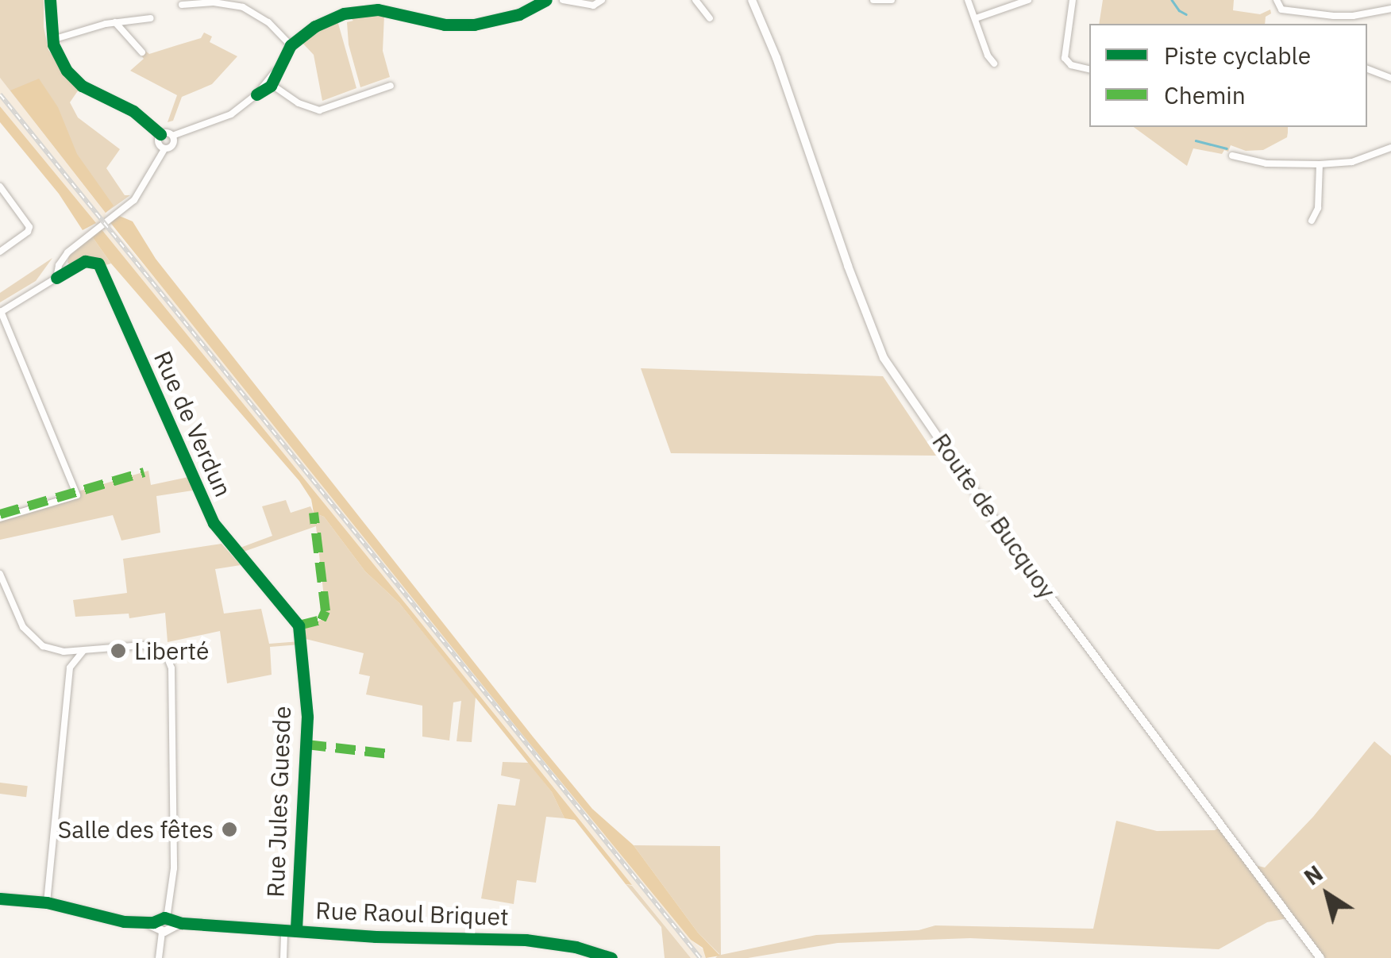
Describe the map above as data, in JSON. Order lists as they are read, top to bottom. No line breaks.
{"streets":{"main road":["Route de Bucquoy","Rue Raoul Briquet"],"street":["Rue de Verdun","Rue Jules Guesde"]},"crossings":[["Rue de Verdun","Rue Jules Guesde"],["Rue Jules Guesde","Rue Raoul Briquet"]],"places":["Liberté","Salle des fêtes"],"legend":["Piste cyclable","Chemin"],"north":"top left"}
